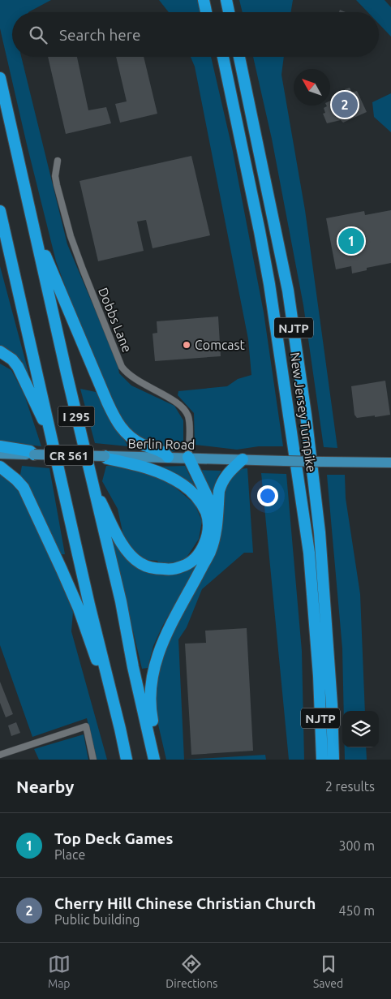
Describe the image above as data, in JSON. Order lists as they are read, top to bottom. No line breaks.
{"streets":{"highway":["NJTP","New Jersey Turnpike","I 295"],"main road":["Berlin Road","CR 561"],"street":["Dobbs Lane"]},"crossings":[["Dobbs Lane","Berlin Road"]],"places":["Comcast"],"north":"top left","page":{"search":"Search here","pins":["2","1"],"heading":["Nearby","2 results"],"list":[{"mark":"1","name":"Top Deck Games","note":"Place","value":"300 m"},{"mark":"2","name":"Cherry Hill Chinese Christian Church","note":"Public building","value":"450 m"}],"nav":["Map","Directions","Saved"]}}
